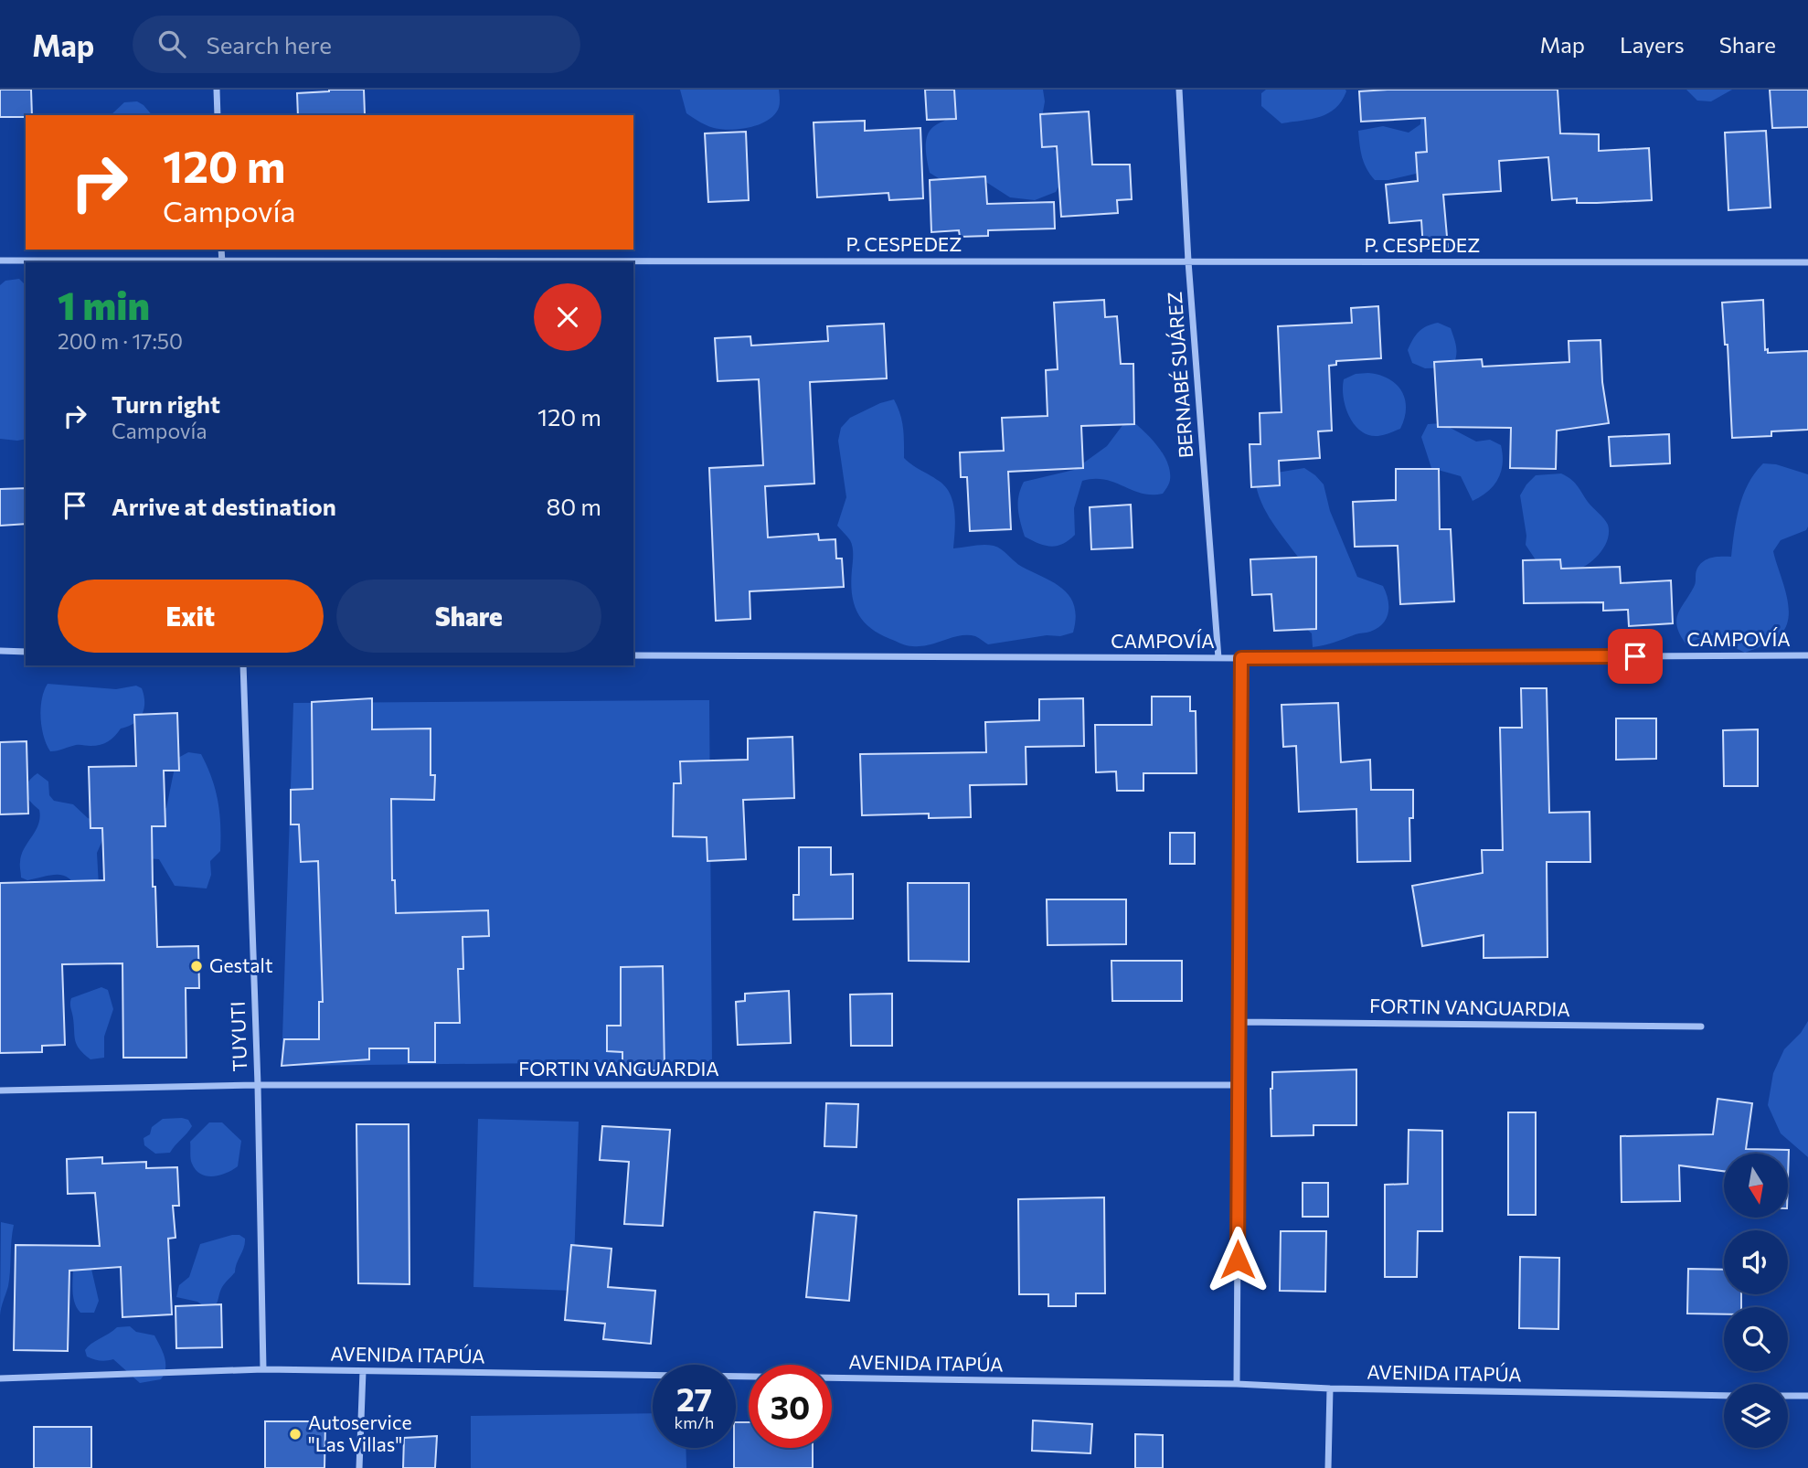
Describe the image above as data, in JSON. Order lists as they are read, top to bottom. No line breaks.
{"streets":{"street":["P. CESPEDEZ","BERNABÉ SUÁREZ","CAMPOVÍA","FORTIN VANGUARDIA","TUYUTI","AVENIDA ITAPÚA"]},"crossings":[["P. CESPEDEZ","BERNABÉ SUÁREZ"],["BERNABÉ SUÁREZ","CAMPOVÍA"],["FORTIN VANGUARDIA","TUYUTI"],["TUYUTI","AVENIDA ITAPÚA"]],"places":["Gestalt","Autoservice \"Las Villas\""],"north":"bottom","page":{"header":"Map","search":"Search here","nav":["Map","Layers","Share"],"turn":["120 m","Campovía"],"heading":["1 min","200 m · 17:50"],"list":[{"name":"Turn right","note":"Campovía","value":"120 m"},{"name":"Arrive at destination","value":"80 m"}],"buttons":["Exit","Share"],"speed":"27 km/h","limit":"30"}}
